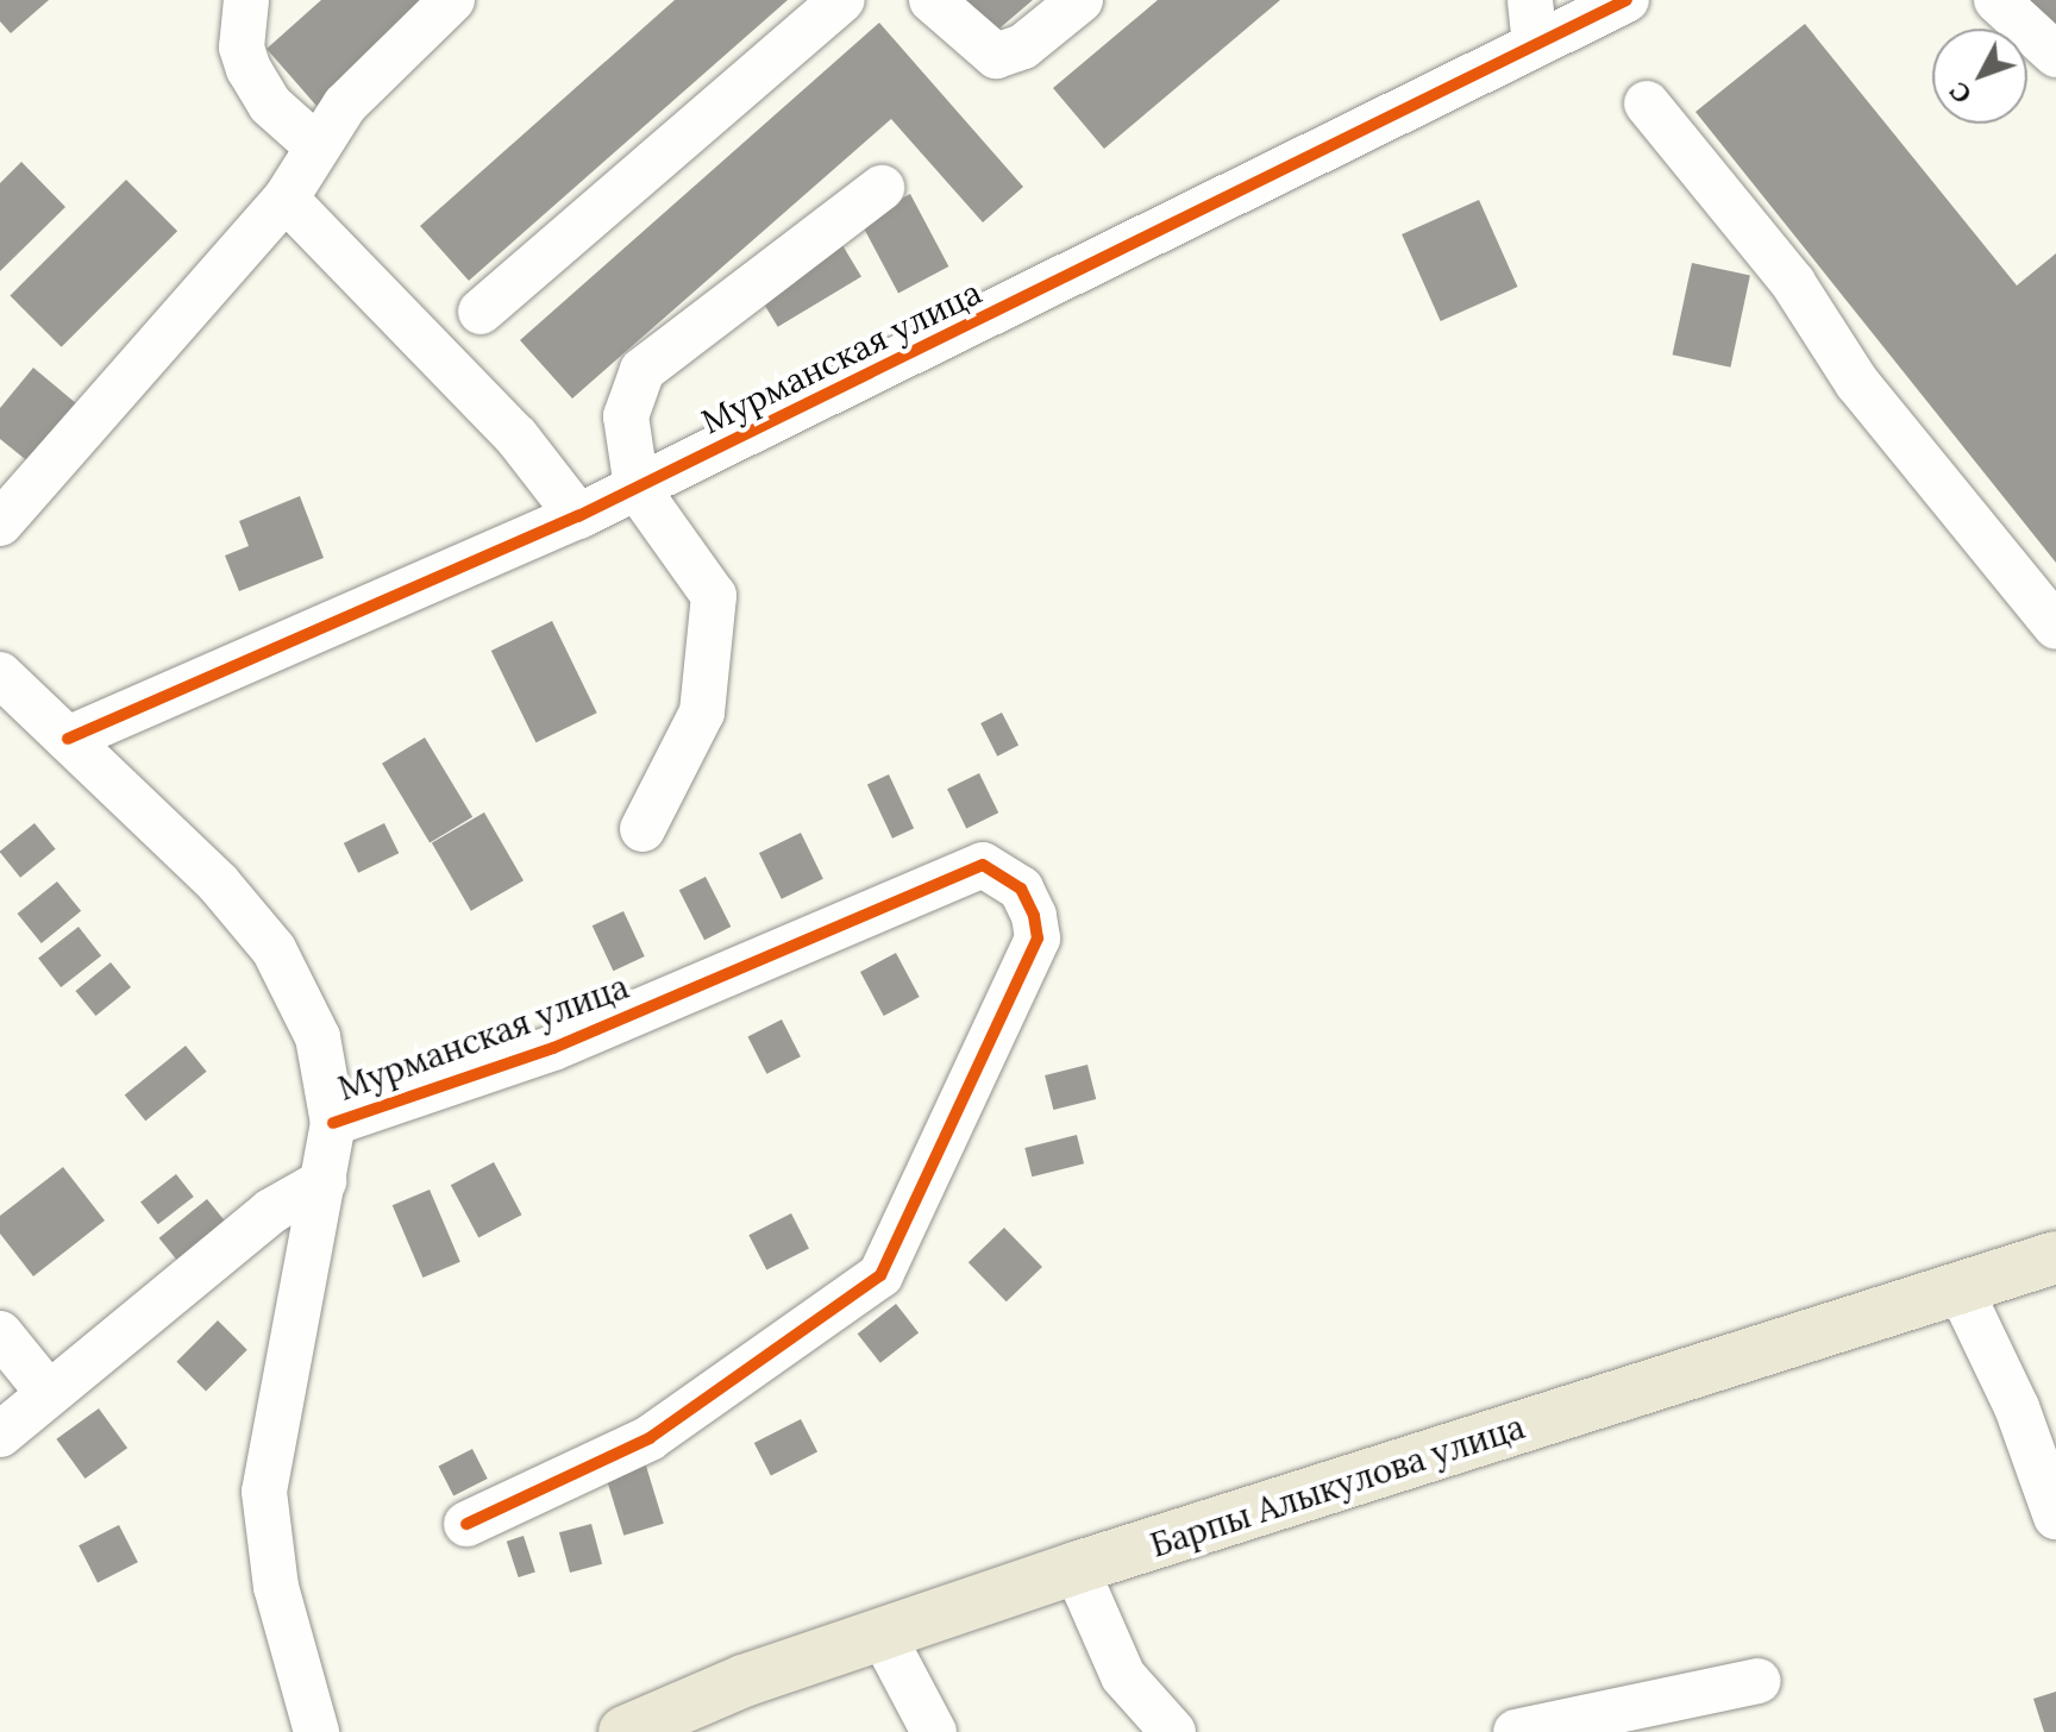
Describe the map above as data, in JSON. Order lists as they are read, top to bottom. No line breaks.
{"streets":{"main road":["Барпы Алыкулова улица"],"street":["Мурманская улица"]},"north":"bottom left"}
